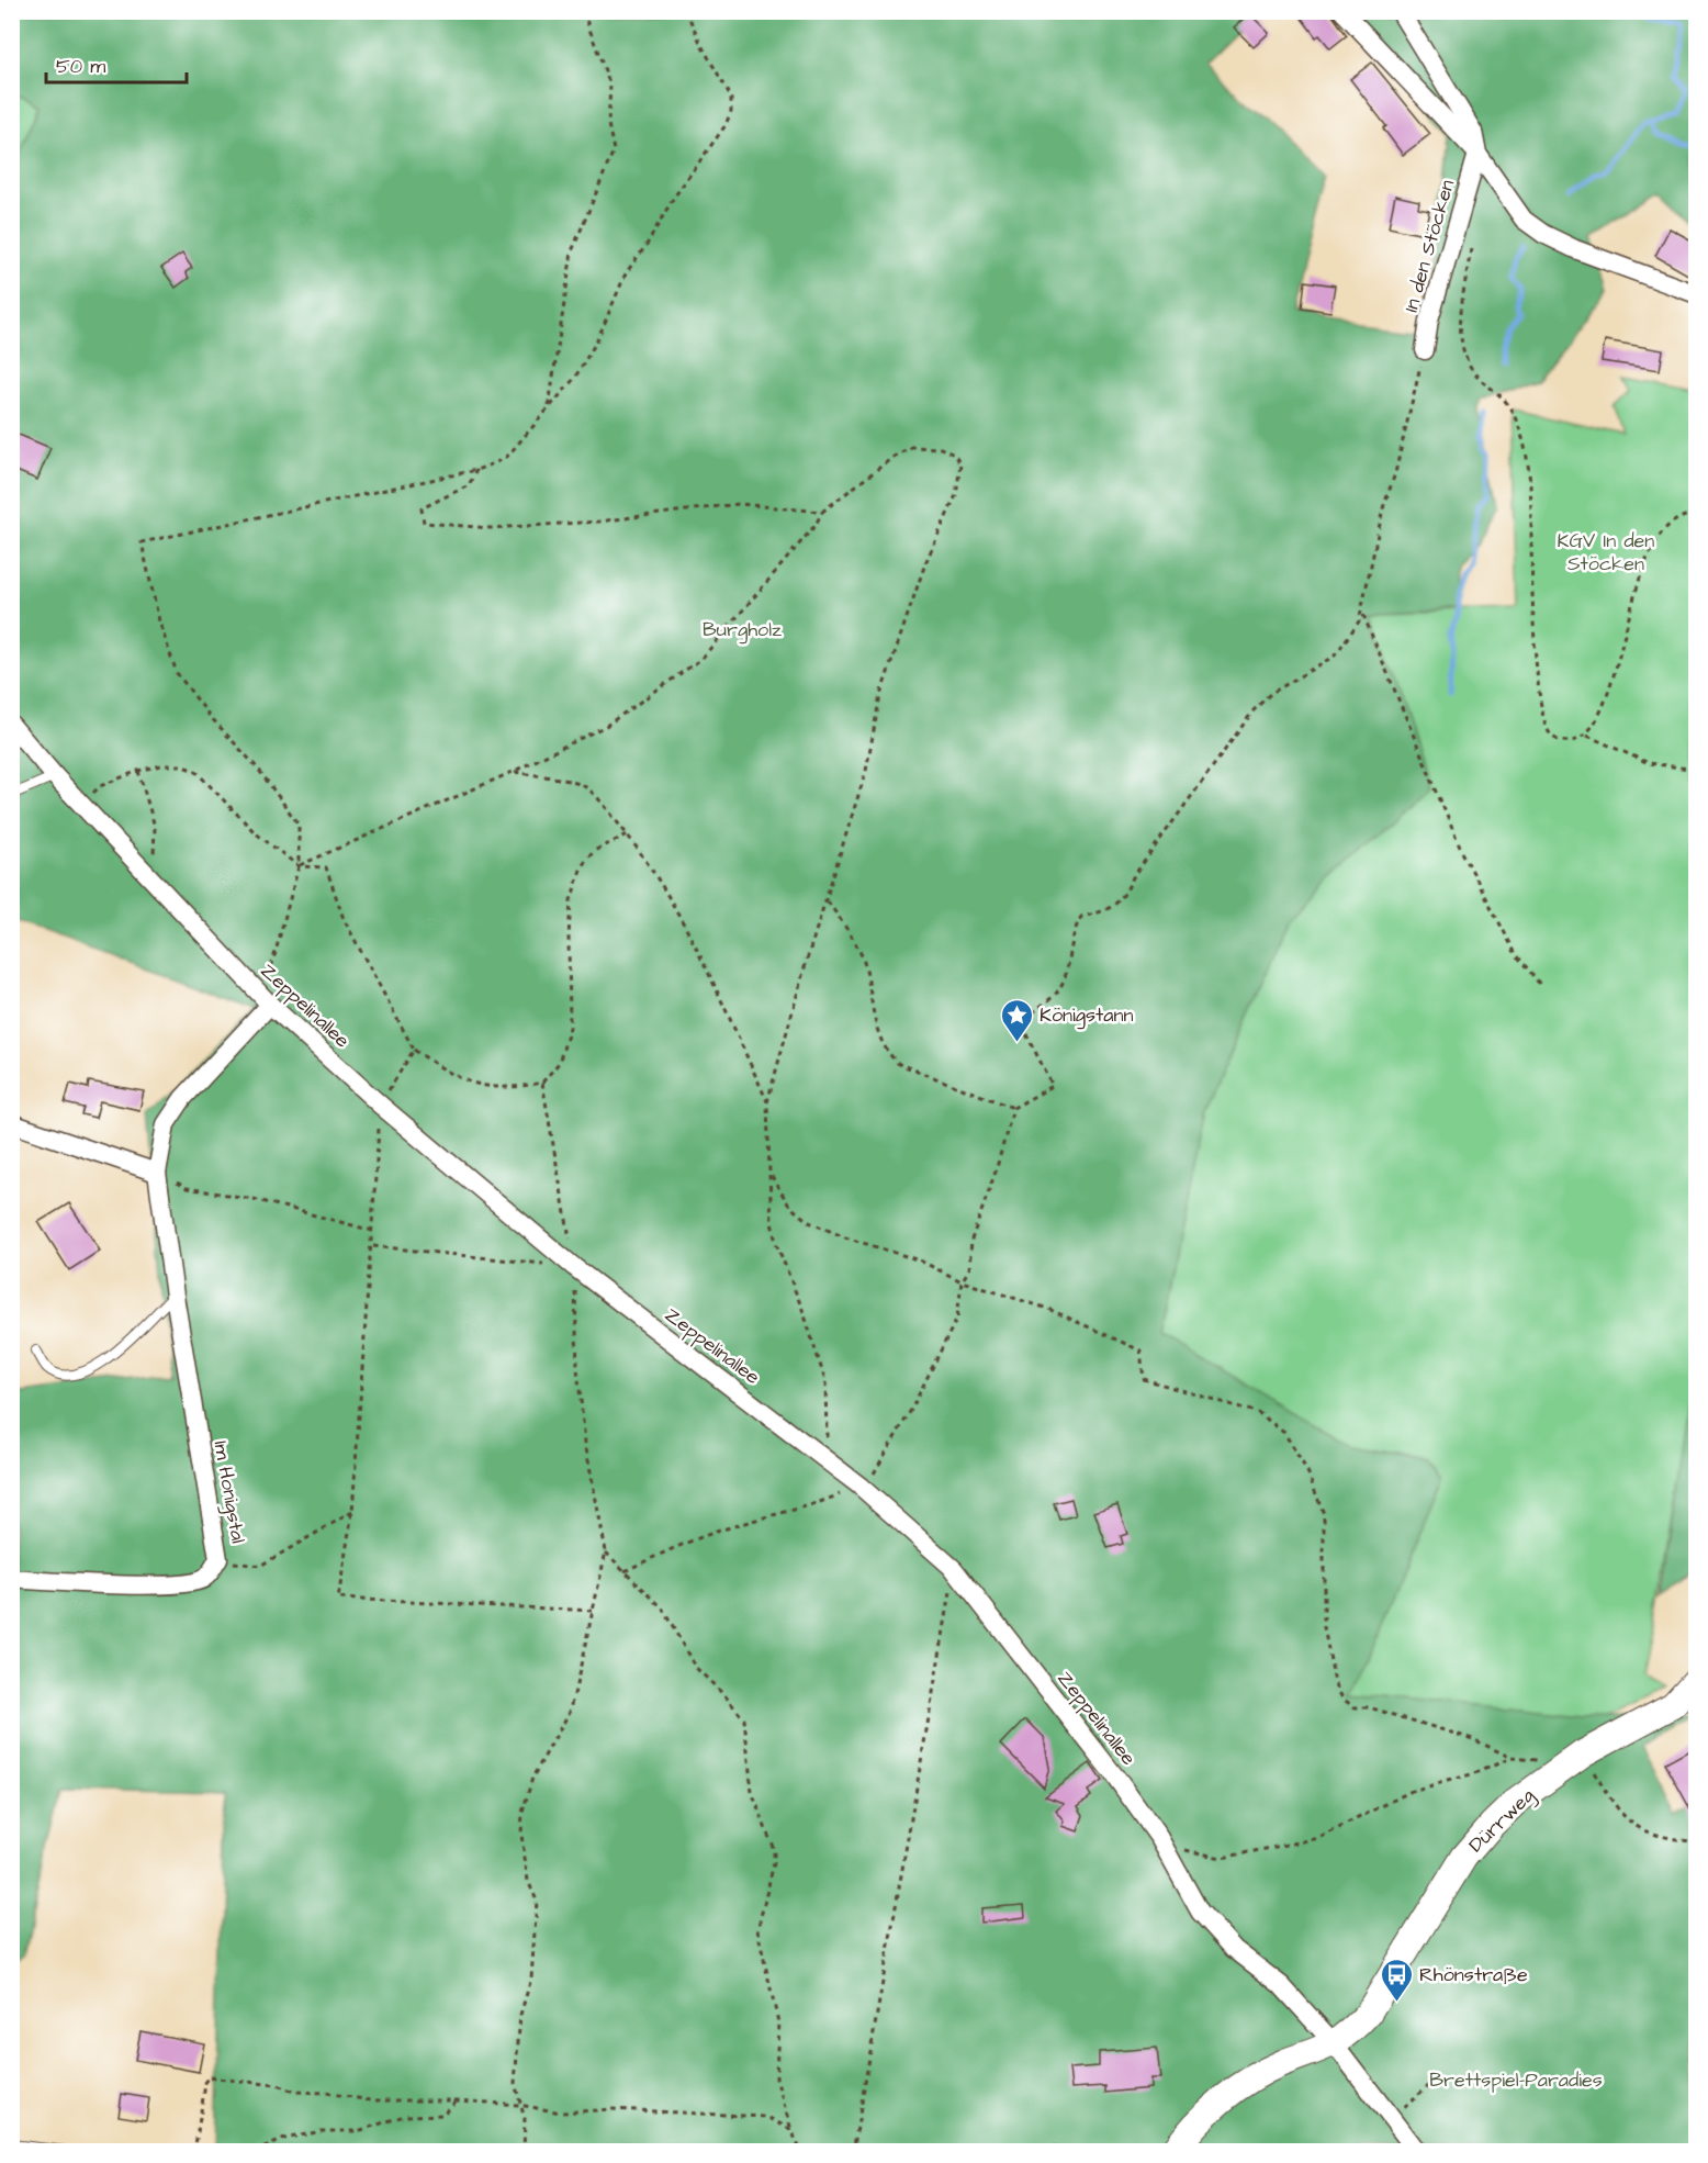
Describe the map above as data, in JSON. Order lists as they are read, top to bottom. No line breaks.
{"streets":{"street":["In den Stöcken","Zeppelinallee","Im Honigstal","Dürrweg"]},"crossings":[["Zeppelinallee","Im Honigstal"],["Zeppelinallee","Dürrweg"]],"parks":["KGV In den Stöcken","Burgholz","Brettspiel-Paradies"],"places":{"place":["Königstann"],"bus stop":["Rhönstraße"]},"scale_bar":"50 m"}
